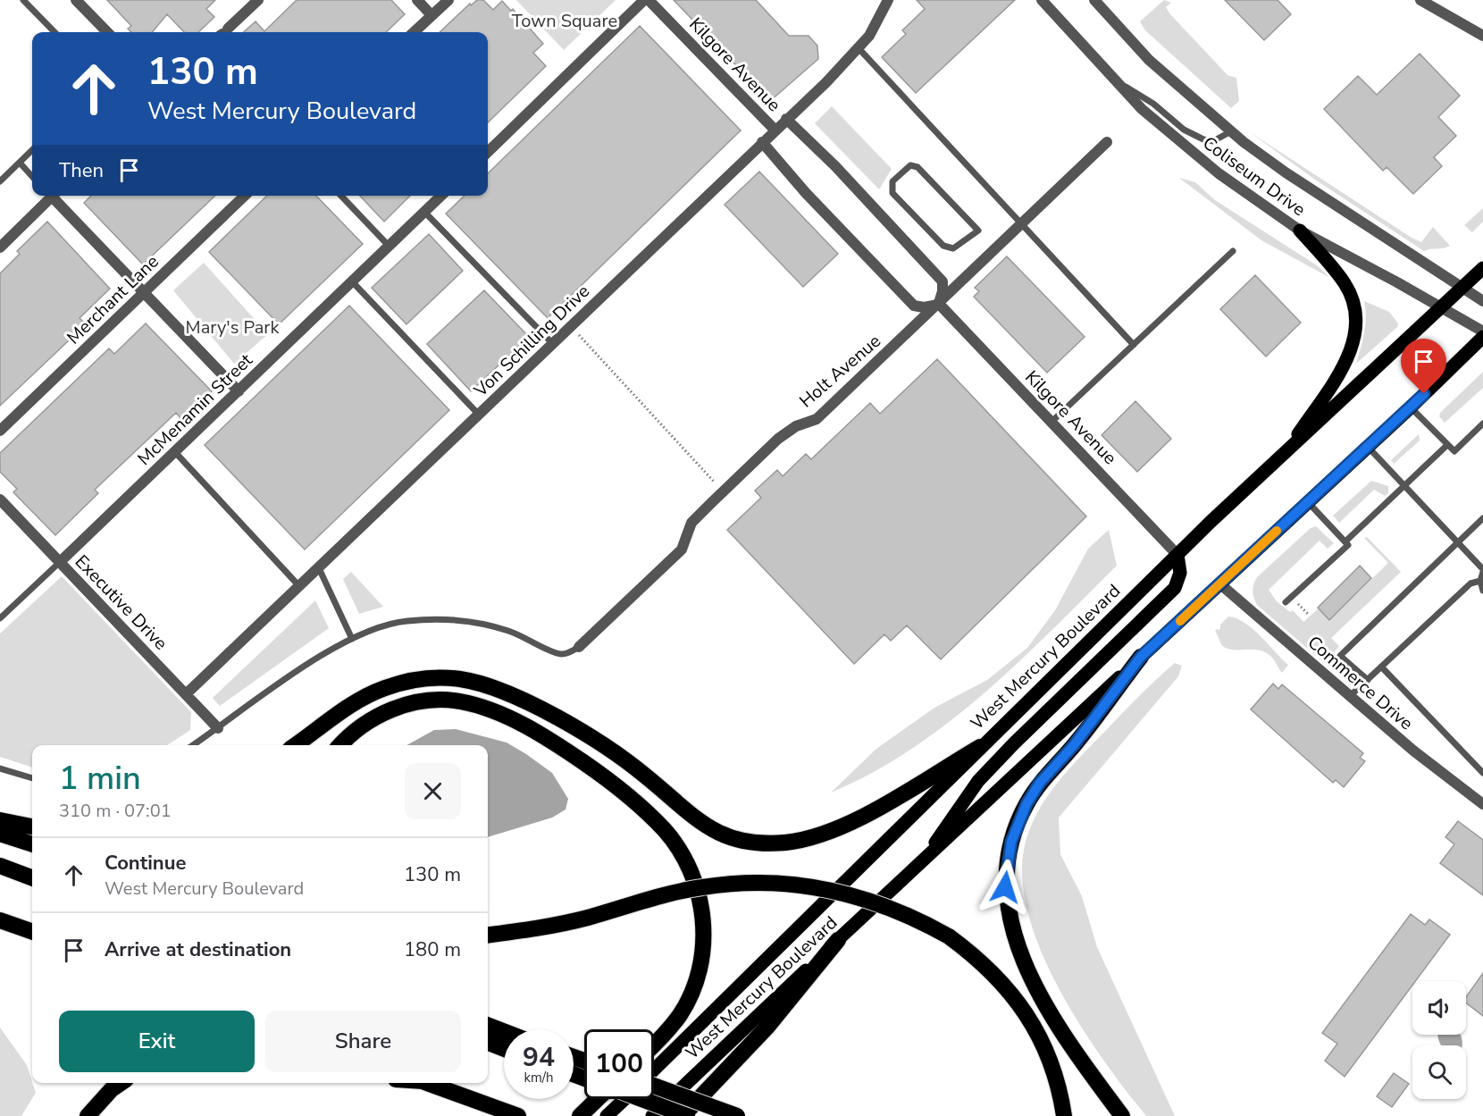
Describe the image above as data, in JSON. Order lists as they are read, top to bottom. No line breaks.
{"streets":{"main road":["West Mercury Boulevard"],"street":["Kilgore Avenue","Coliseum Drive","Merchant Lane","Von Schilling Drive","Holt Avenue","McMenamin Street","Executive Drive","Commerce Drive"]},"crossings":[["Kilgore Avenue","Von Schilling Drive"],["Kilgore Avenue","Holt Avenue"],["Kilgore Avenue","West Mercury Boulevard"],["Coliseum Drive","West Mercury Boulevard"],["Von Schilling Drive","Executive Drive"],["McMenamin Street","Executive Drive"],["West Mercury Boulevard","Commerce Drive"]],"parks":["Town Square","Mary's Park"],"page":{"turn":["130 m","West Mercury Boulevard"],"then":"Then","heading":["1 min","310 m · 07:01"],"list":[{"name":"Continue","note":"West Mercury Boulevard","value":"130 m"},{"name":"Arrive at destination","value":"180 m"}],"buttons":["Exit","Share"],"speed":"94 km/h","limit":"100"}}
